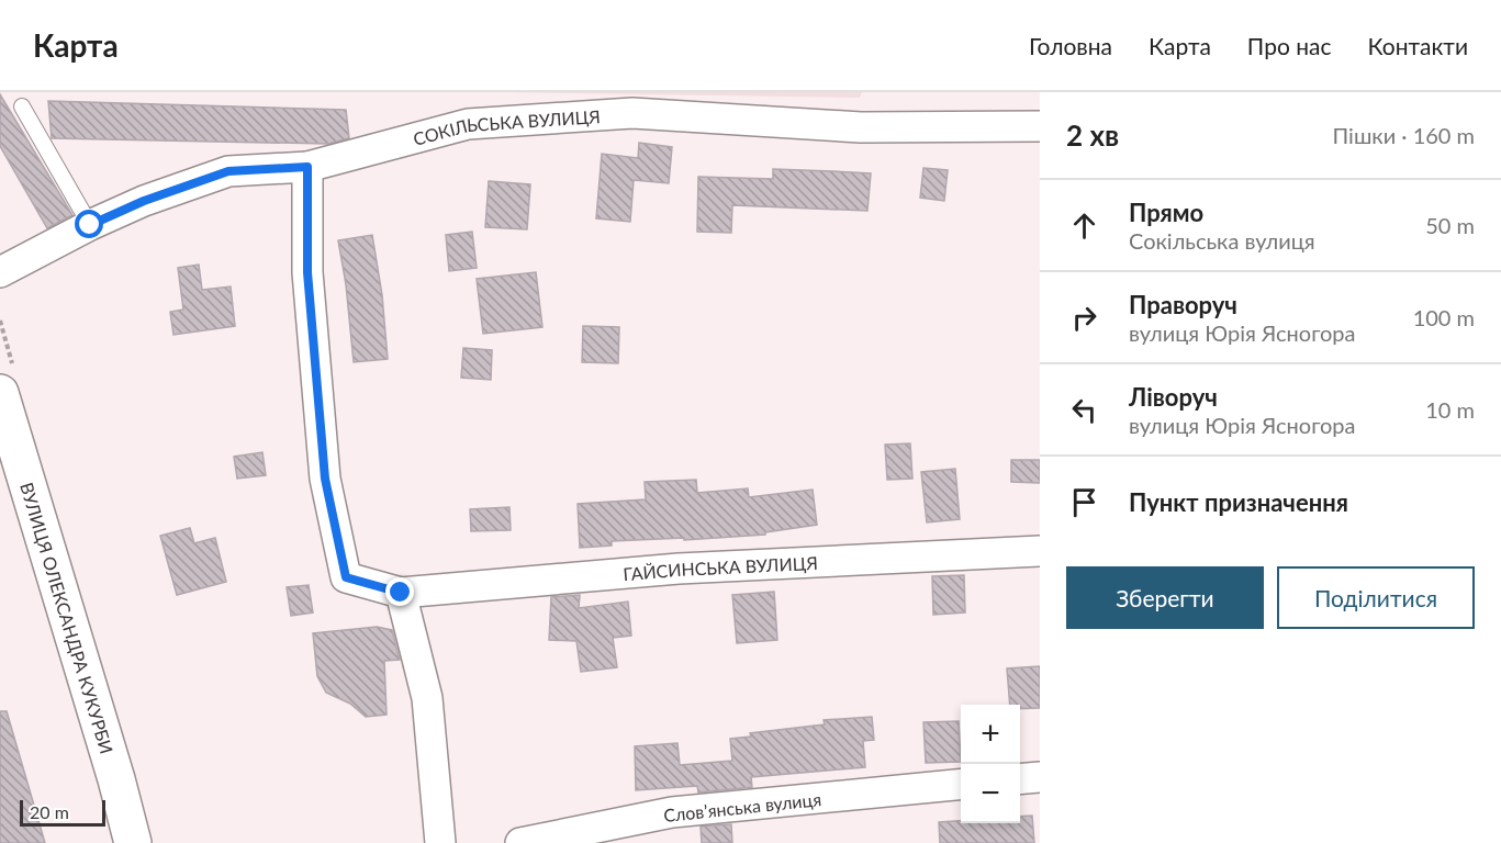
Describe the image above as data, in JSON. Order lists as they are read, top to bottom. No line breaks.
{"streets":{"street":["СОКІЛЬСЬКА ВУЛИЦЯ","ГАЙСИНСЬКА ВУЛИЦЯ","ВУЛИЦЯ ОЛЕКСАНДРА КУКУРБИ","Словʼянська вулиця"]},"scale_bar":"20 m","page":{"header":"Карта","nav":["Головна","Карта","Про нас","Контакти"],"heading":["2 хв","Пішки · 160 m"],"list":[["Прямо","Сокільська вулиця","50 m"],["Праворуч","вулиця Юрія Ясногора","100 m"],["Ліворуч","вулиця Юрія Ясногора","10 m"],"Пункт призначення"],"buttons":["Зберегти","Поділитися"],"map_buttons":["+","−"],"scale":"20 m"}}
